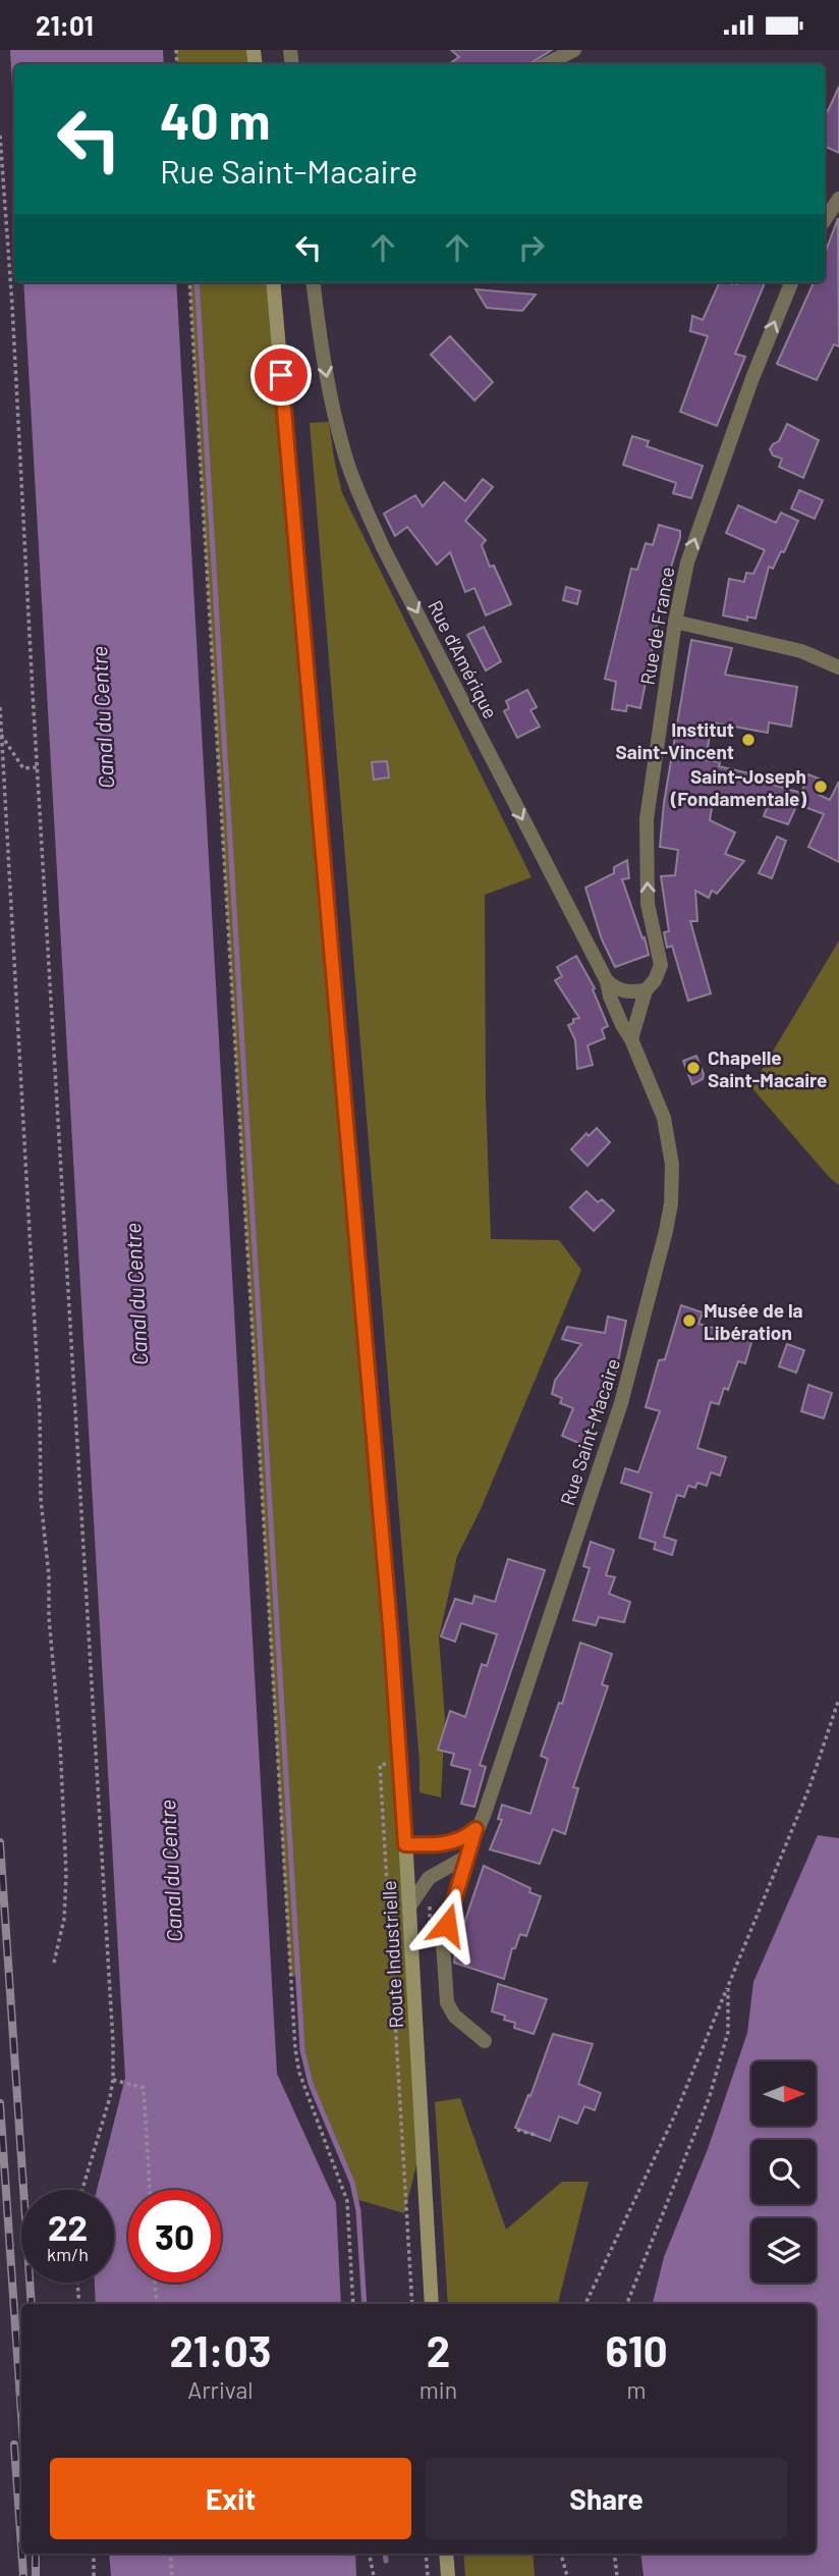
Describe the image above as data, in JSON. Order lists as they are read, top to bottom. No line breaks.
{"streets":{"main road":["Route Industrielle"],"street":["Rue de France","Rue d'Amérique","Rue Saint-Macaire"]},"crossings":[["Rue de France","Rue d'Amérique"],["Rue de France","Rue Saint-Macaire"],["Rue d'Amérique","Rue Saint-Macaire"]],"one_way":["Rue de France","Rue d'Amérique"],"water":["Canal du Centre"],"places":["Institut Saint-Vincent","Saint-Joseph (Fondamentale)","Chapelle Saint-Macaire","Musée de la Libération"],"north":"right","page":{"status":"21:01","turn":["40 m","Rue Saint-Macaire"],"speed":"22 km/h","limit":"30","eta":["21:03","Arrival","2","min","610","m"],"buttons":["Exit","Share"]}}
